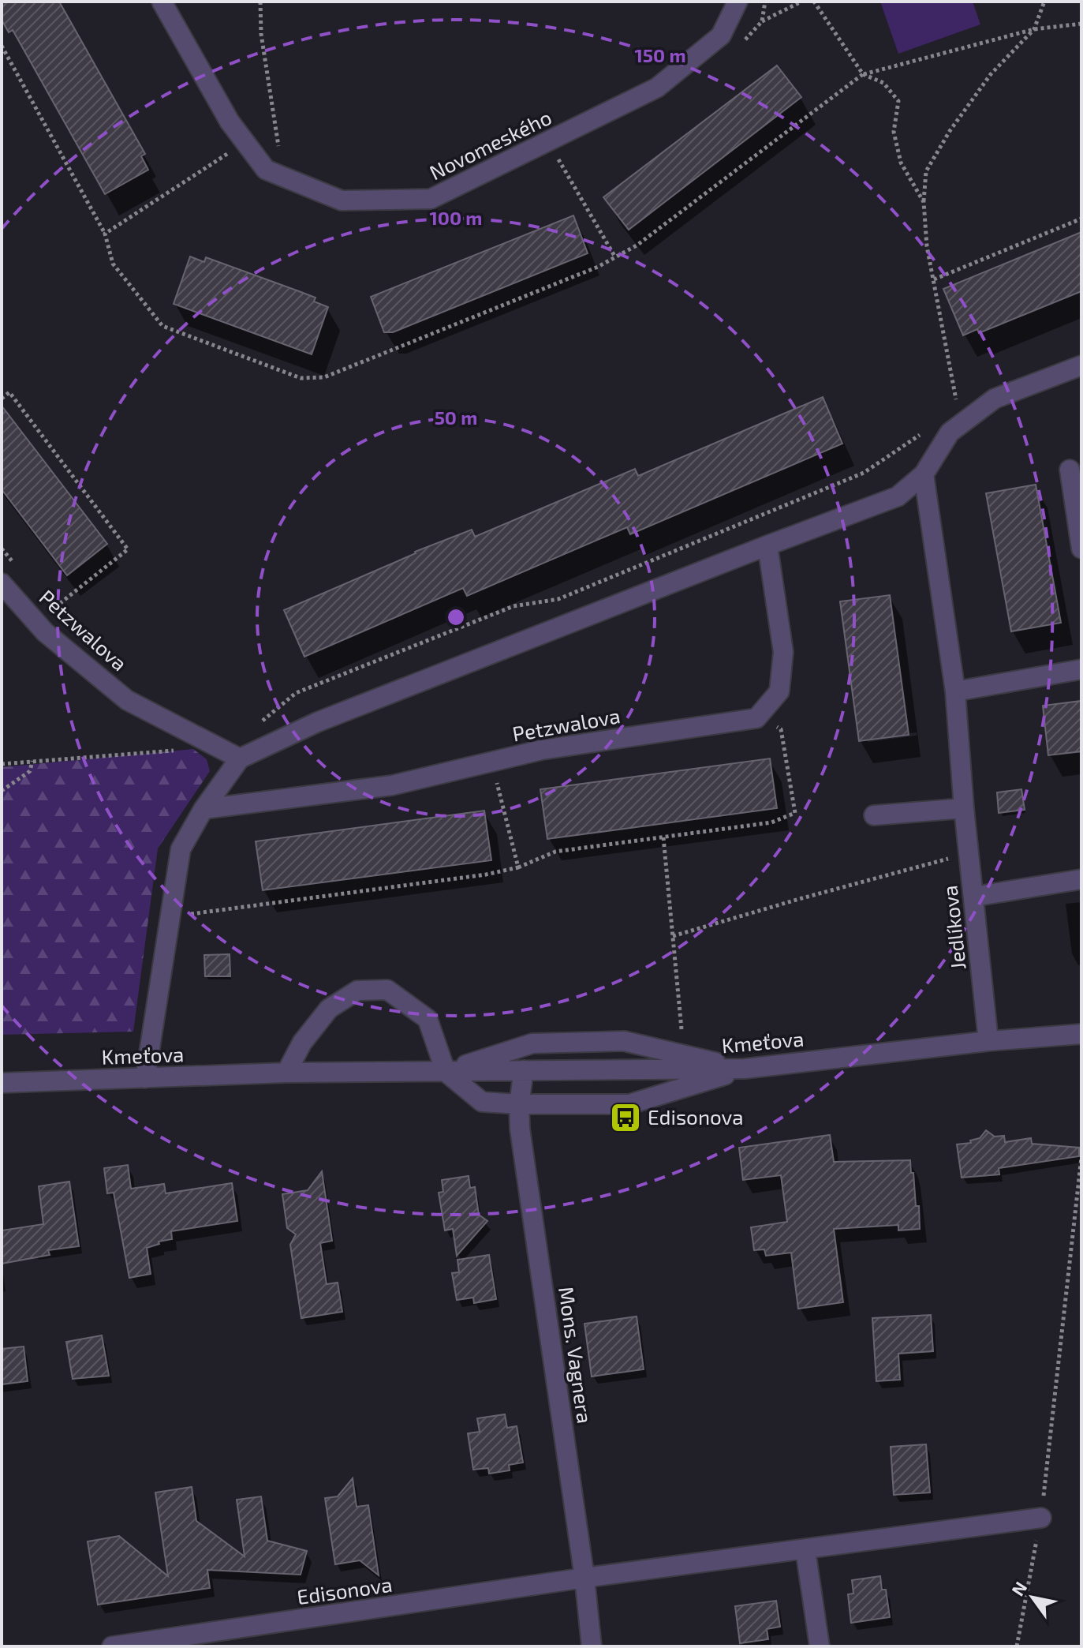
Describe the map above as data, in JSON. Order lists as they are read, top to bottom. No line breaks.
{"streets":{"street":["Novomeského","Petzwalova","Jedlíkova","Kmeťova","Mons. Vagnera","Edisonova"]},"crossings":[["Jedlíkova","Kmeťova"],["Kmeťova","Mons. Vagnera"],["Mons. Vagnera","Edisonova"]],"places":{"bus stop":["Edisonova"]},"north":"top left","rings":["150 m","100 m","50 m"]}
